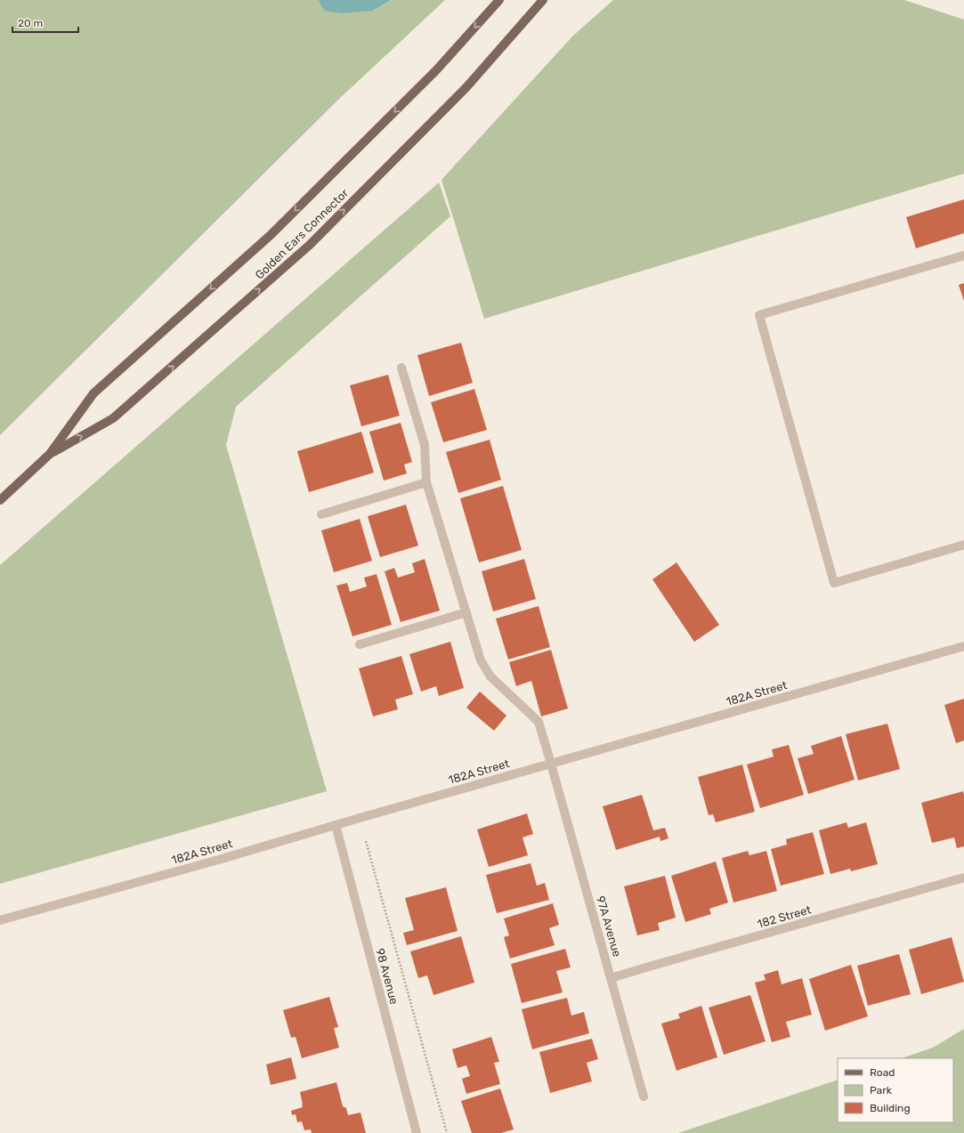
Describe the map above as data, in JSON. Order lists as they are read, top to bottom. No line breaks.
{"streets":{"main road":["Golden Ears Connector"],"street":["182A Street","182 Street","97A Avenue","98 Avenue"]},"crossings":[["182A Street","97A Avenue"],["182A Street","98 Avenue"],["182 Street","97A Avenue"]],"legend":["Road","Park","Building"],"scale_bar":"20 m"}
